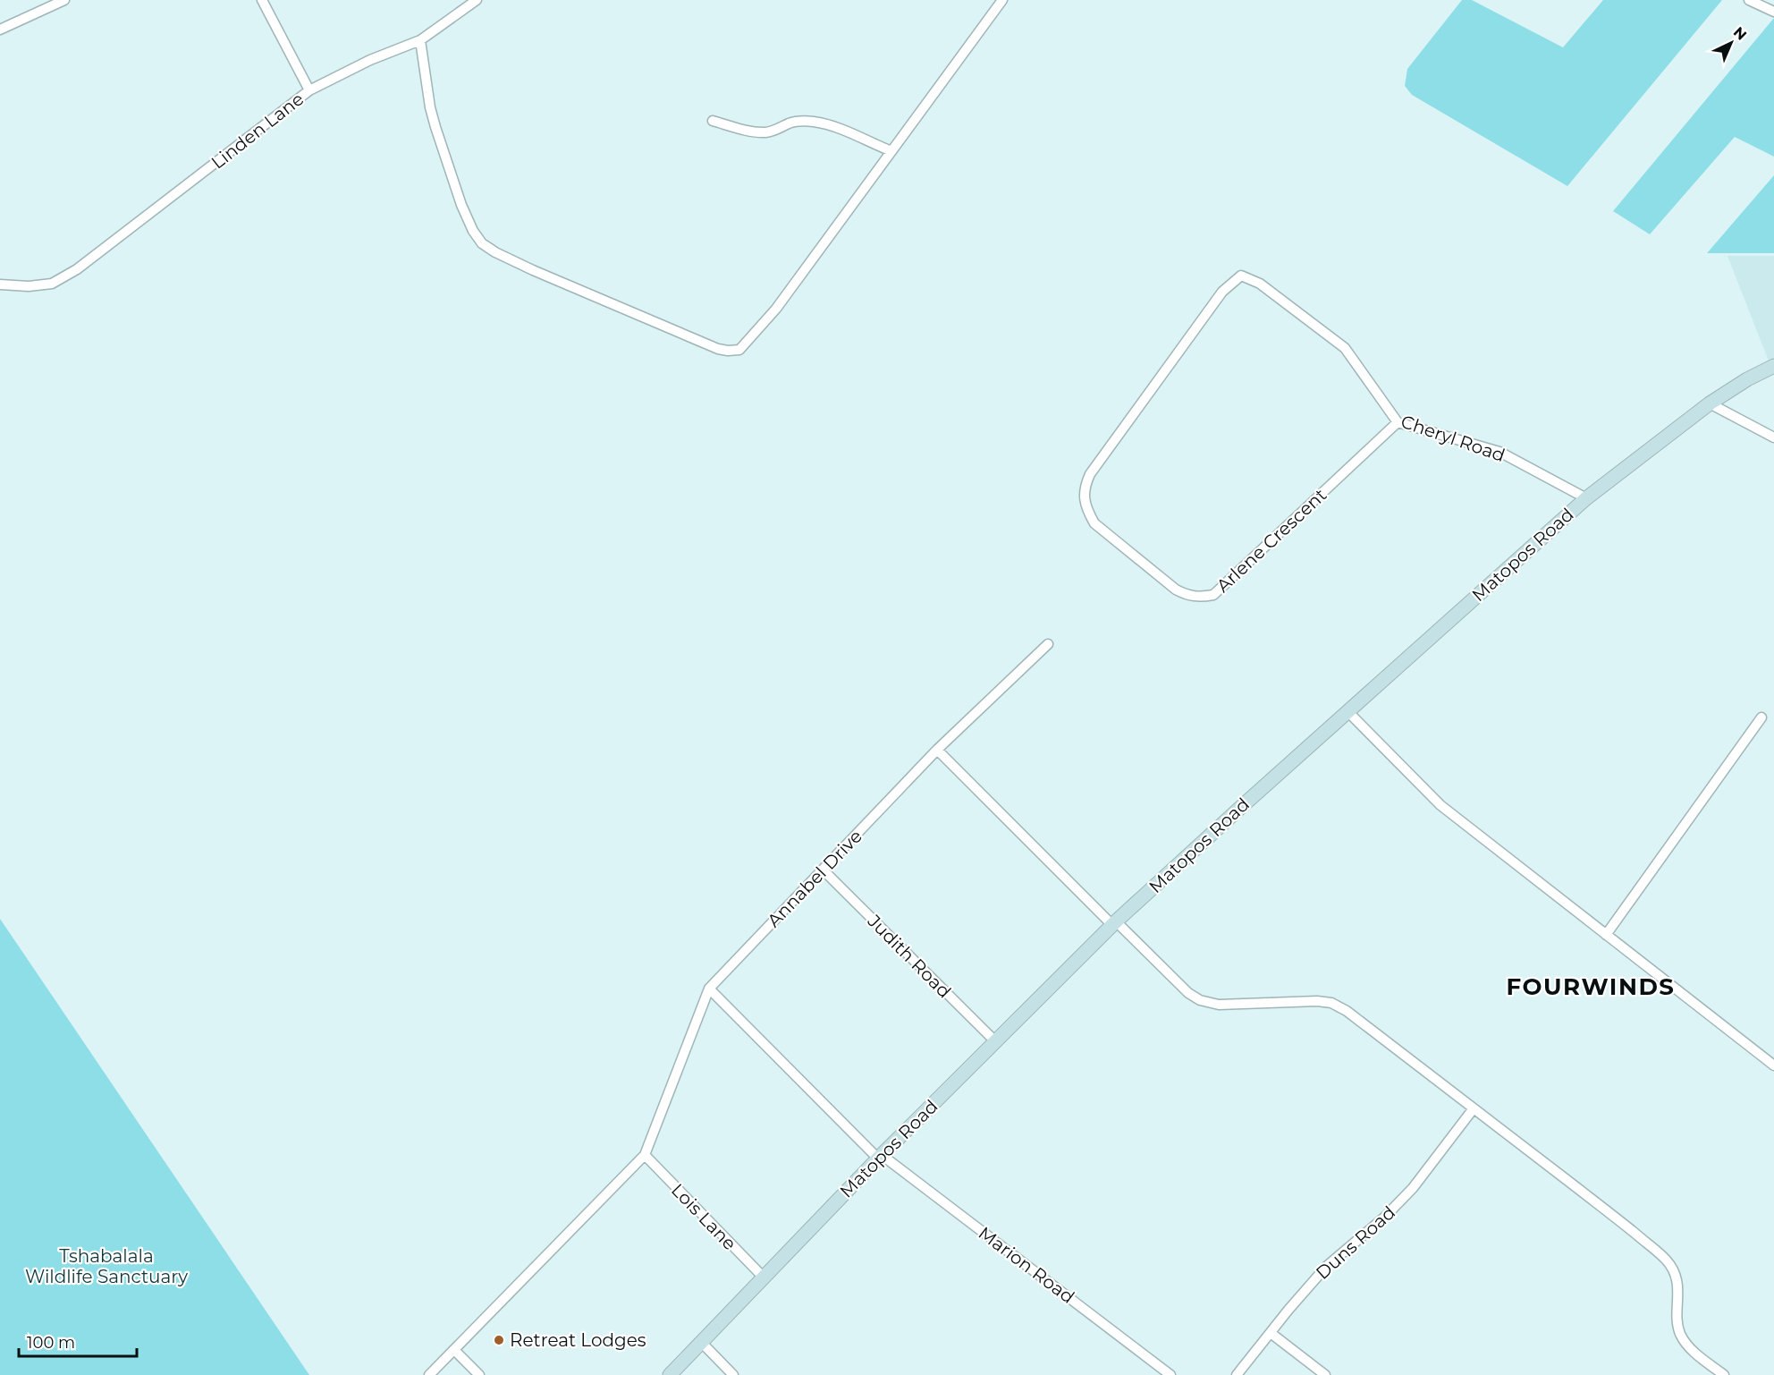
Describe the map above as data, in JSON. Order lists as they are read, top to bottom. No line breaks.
{"streets":{"main road":["Matopos Road"],"street":["Linden Lane","Cheryl Road","Arlene Crescent","Annabel Drive","Judith Road","Lois Lane","Duns Road","Marion Road"]},"crossings":[["Cheryl Road","Arlene Crescent"],["Cheryl Road","Matopos Road"],["Matopos Road","Judith Road"],["Matopos Road","Lois Lane"],["Matopos Road","Marion Road"],["Annabel Drive","Judith Road"],["Annabel Drive","Lois Lane"],["Annabel Drive","Marion Road"]],"districts":["FOURWINDS"],"parks":["Tshabalala Wildlife Sanctuary"],"places":["Retreat Lodges"],"scale_bar":"100 m","north":"top right"}
